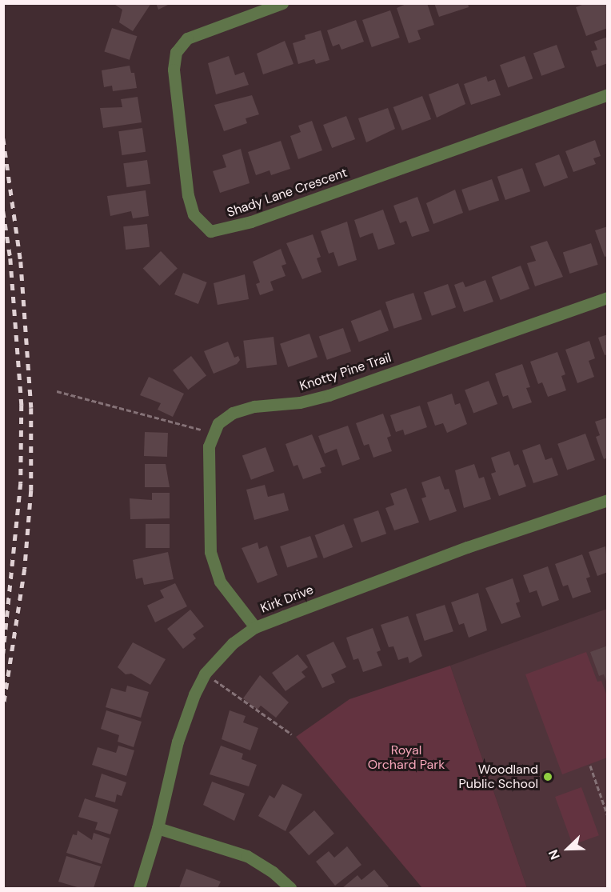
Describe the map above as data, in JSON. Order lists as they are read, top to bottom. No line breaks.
{"streets":{"street":["Shady Lane Crescent","Knotty Pine Trail","Kirk Drive"]},"parks":["Royal Orchard Park"],"places":["Woodland Public School"],"north":"bottom left"}
